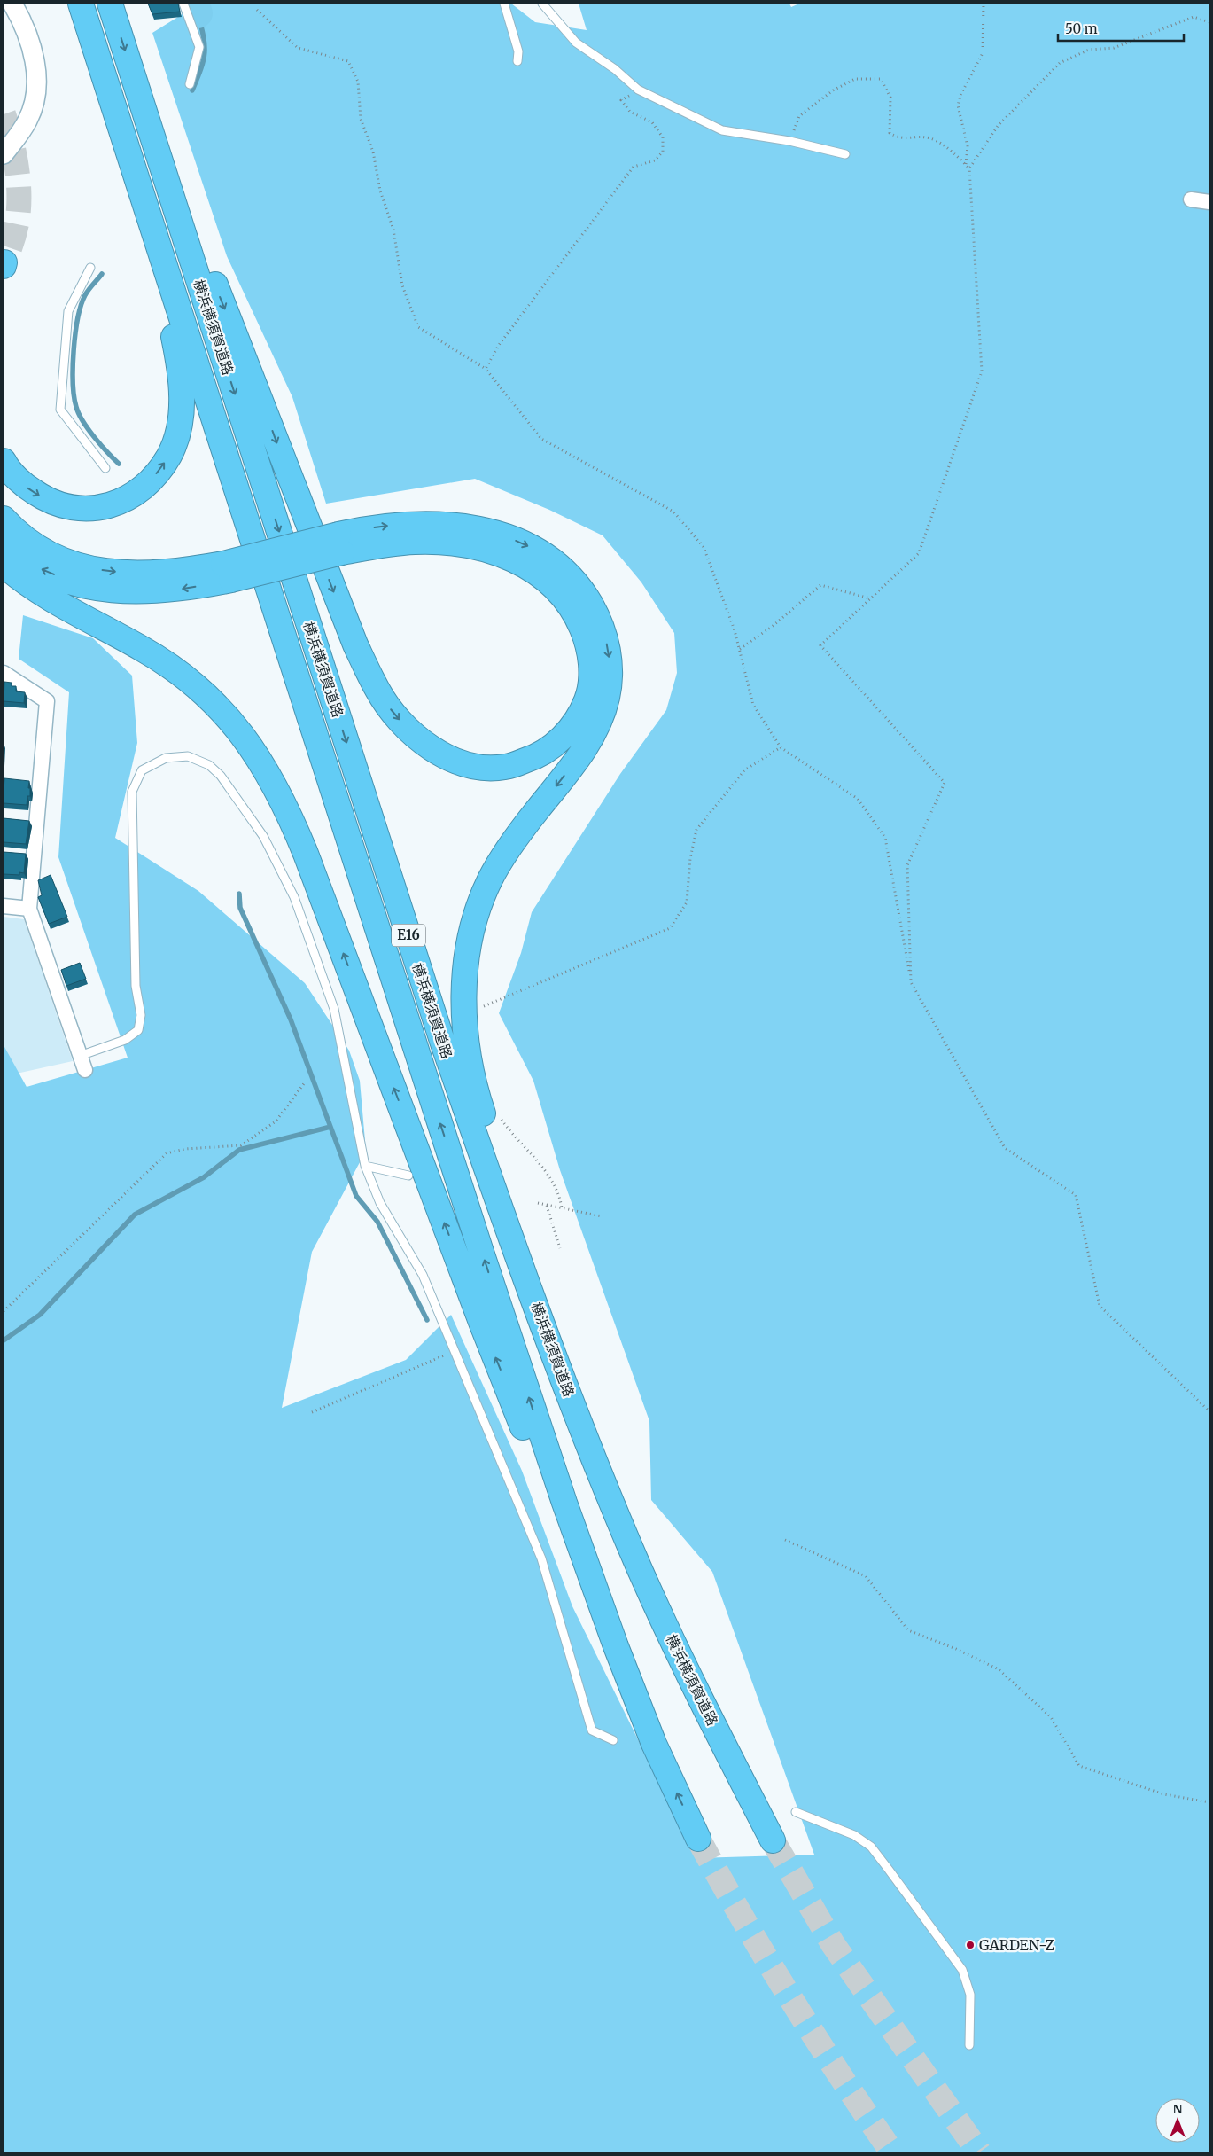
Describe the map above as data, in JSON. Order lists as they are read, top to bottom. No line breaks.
{"streets":{"highway":["横浜横須賀道路","E16"]},"places":["GARDEN-Z"],"scale_bar":"50 m","north":"top"}
